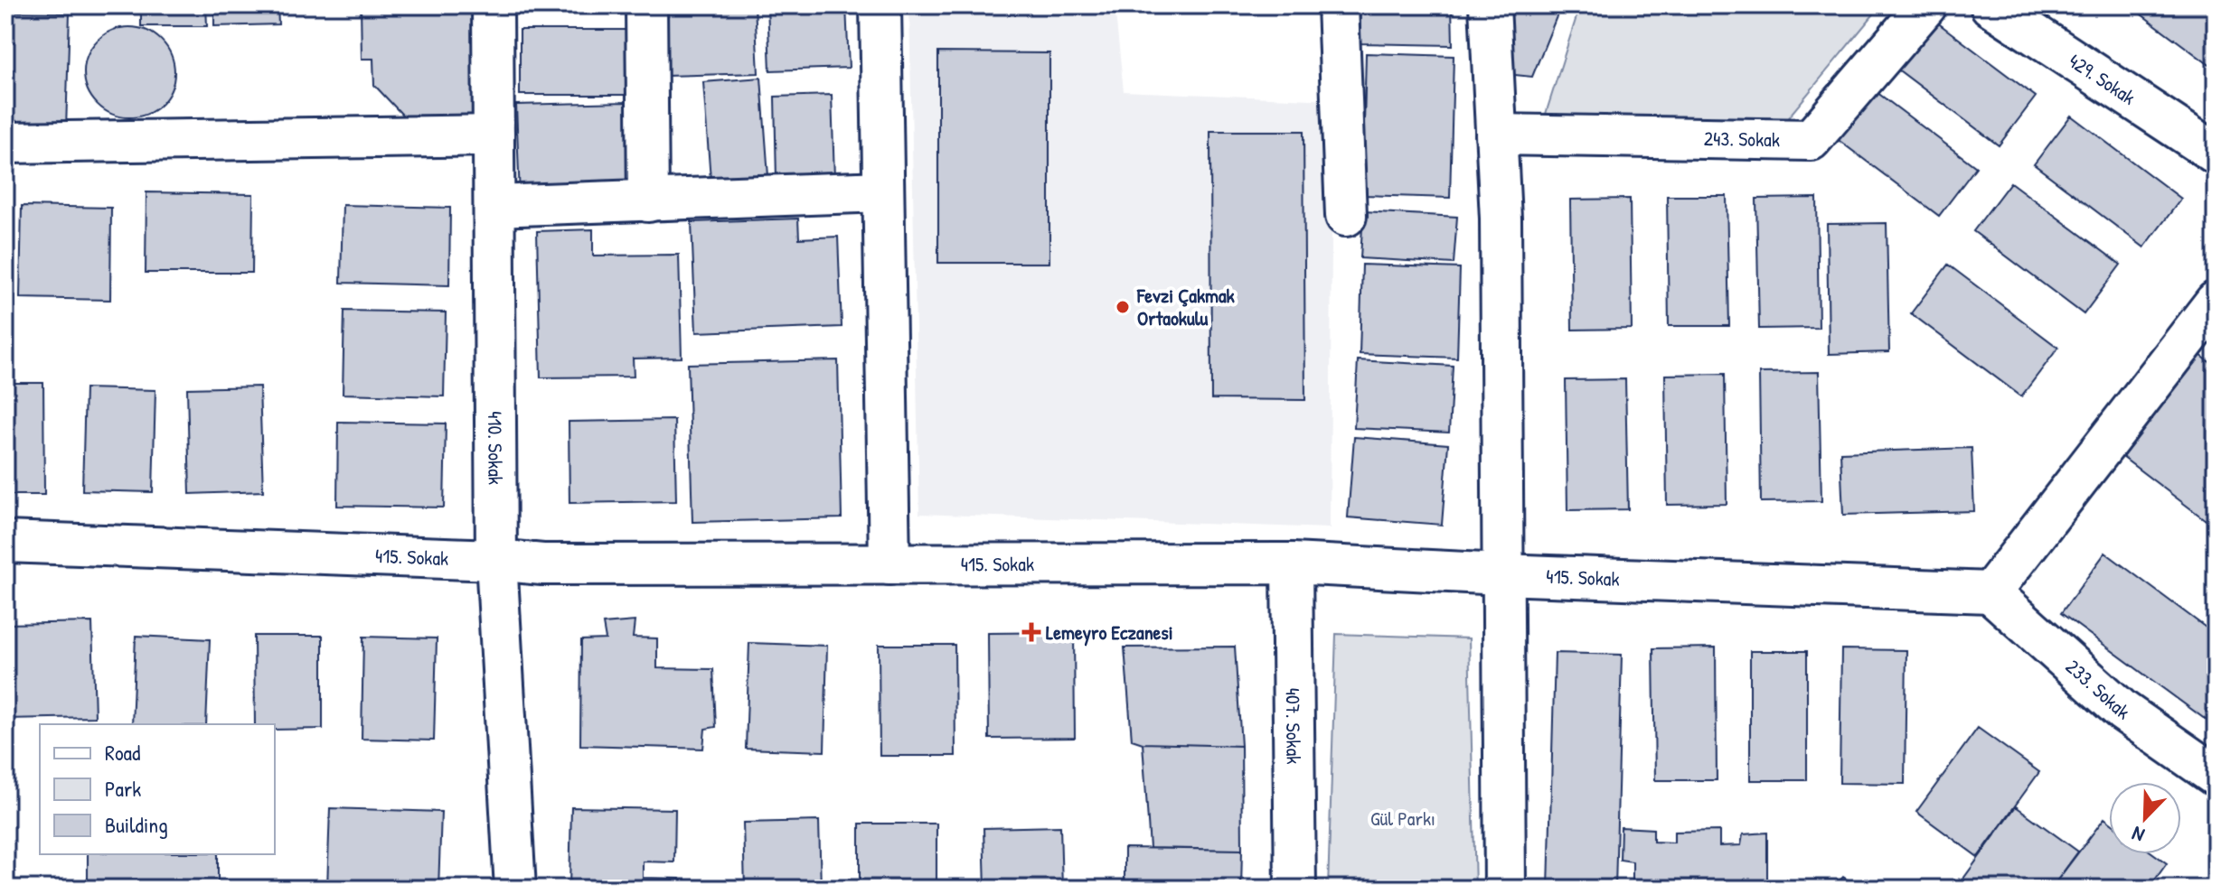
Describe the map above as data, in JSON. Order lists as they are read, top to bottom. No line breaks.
{"streets":{"street":["429. Sokak","243. Sokak","410. Sokak","415. Sokak","233. Sokak","407. Sokak"]},"crossings":[["410. Sokak","415. Sokak"],["415. Sokak","233. Sokak"],["415. Sokak","407. Sokak"]],"parks":["Gül Parkı"],"places":{"other":["Fevzi Çakmak Ortaokulu"],"health":["Lemeyro Eczanesi"]},"legend":["Road","Park","Building"],"north":"bottom left"}
